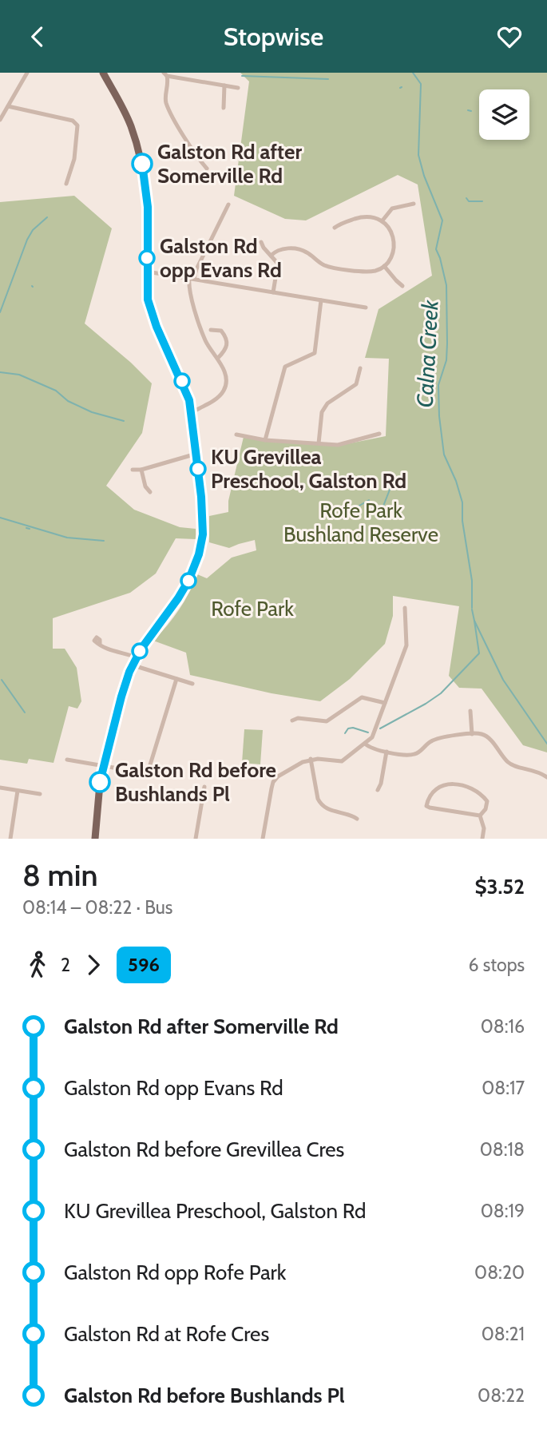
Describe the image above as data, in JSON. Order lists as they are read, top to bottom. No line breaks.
{"water":["Calna Creek"],"parks":["Rofe Park Bushland Reserve","Rofe Park"],"places":["Galston Rd after Somerville Rd","Galston Rd opp Evans Rd","KU Grevillea Preschool, Galston Rd","Galston Rd before Bushlands Pl"],"lines":["bus line 596"],"page":{"header":"Stopwise","heading":["8 min","08:14 – 08:22 · Bus","$3.52"],"legs":["2","596","6 stops"],"list":[{"name":"Galston Rd after Somerville Rd","value":"08:16"},{"name":"Galston Rd opp Evans Rd","value":"08:17"},{"name":"Galston Rd before Grevillea Cres","value":"08:18"},{"name":"KU Grevillea Preschool, Galston Rd","value":"08:19"},{"name":"Galston Rd opp Rofe Park","value":"08:20"},{"name":"Galston Rd at Rofe Cres","value":"08:21"},{"name":"Galston Rd before Bushlands Pl","value":"08:22"}]}}
